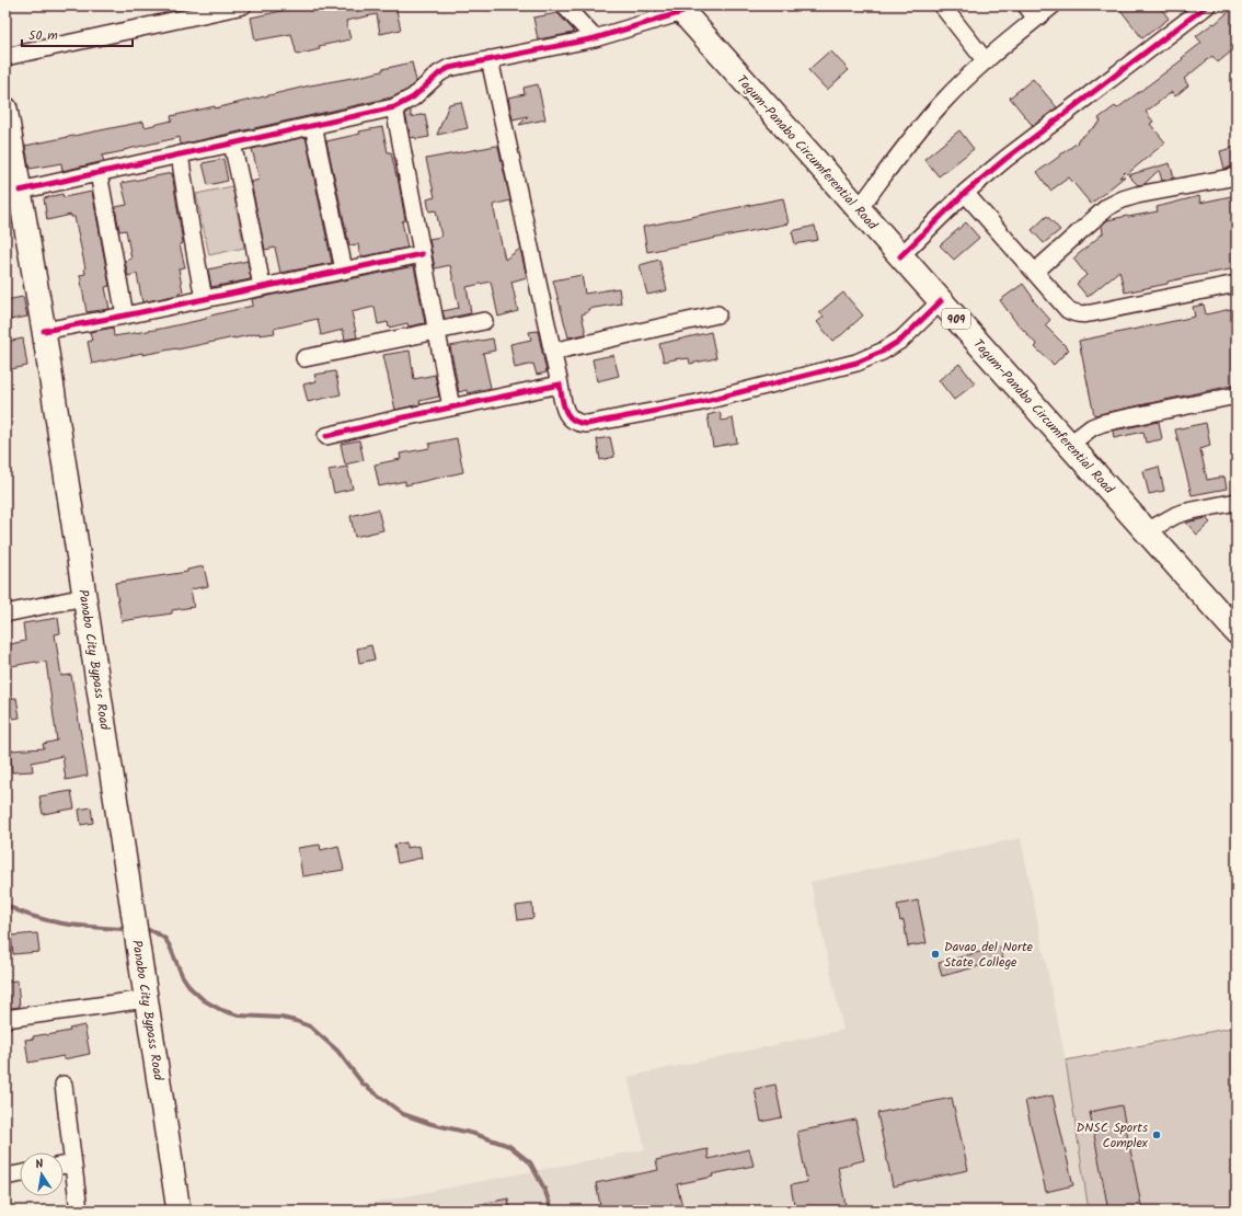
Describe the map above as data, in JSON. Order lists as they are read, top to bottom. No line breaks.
{"streets":{"main road":["Tagum-Panabo Circumferential Road","909","Panabo City Bypass Road"]},"places":["Davao del Norte State College","DNSC Sports Complex"],"scale_bar":"50 m","north":"top"}
